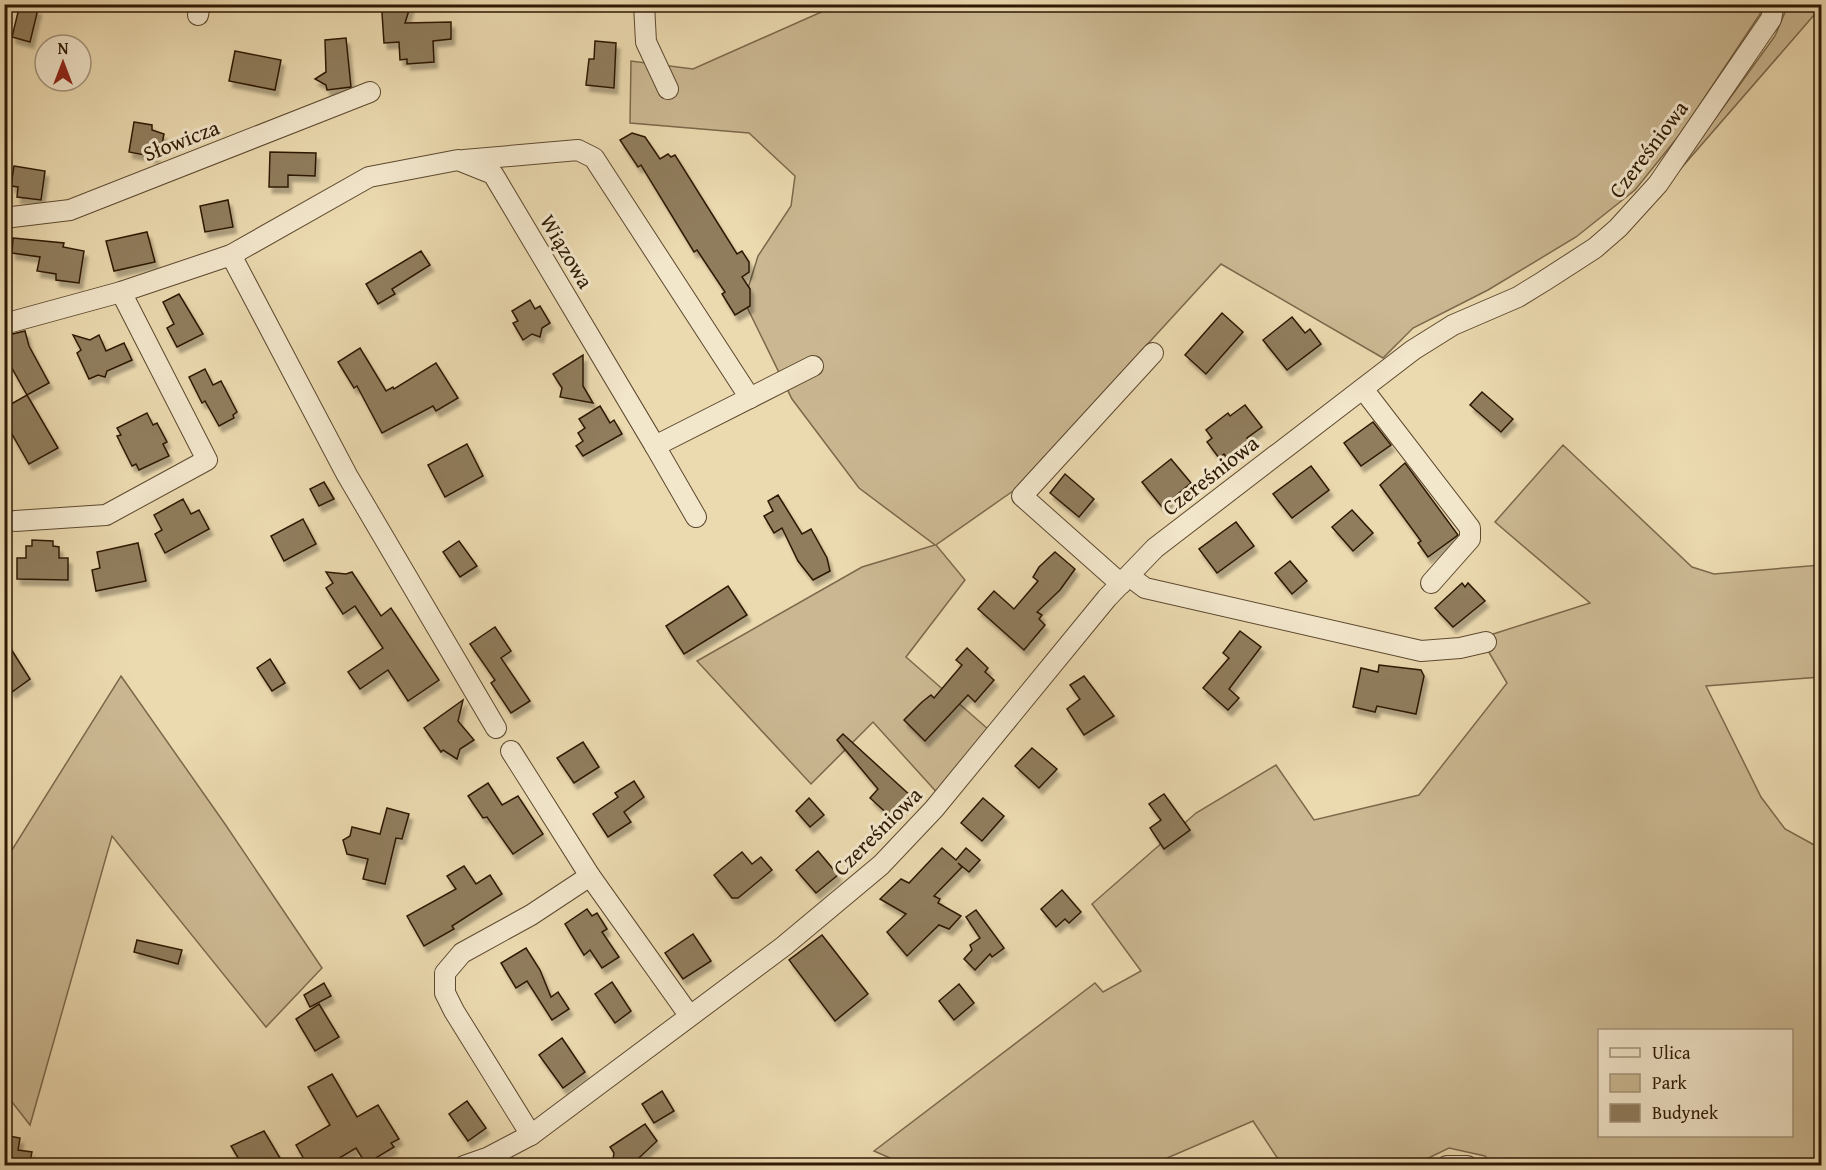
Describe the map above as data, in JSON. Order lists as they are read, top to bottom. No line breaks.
{"streets":{"street":["Słowicza","Czereśniowa","Wiązowa"]},"legend":["Ulica","Park","Budynek"],"north":"top"}
